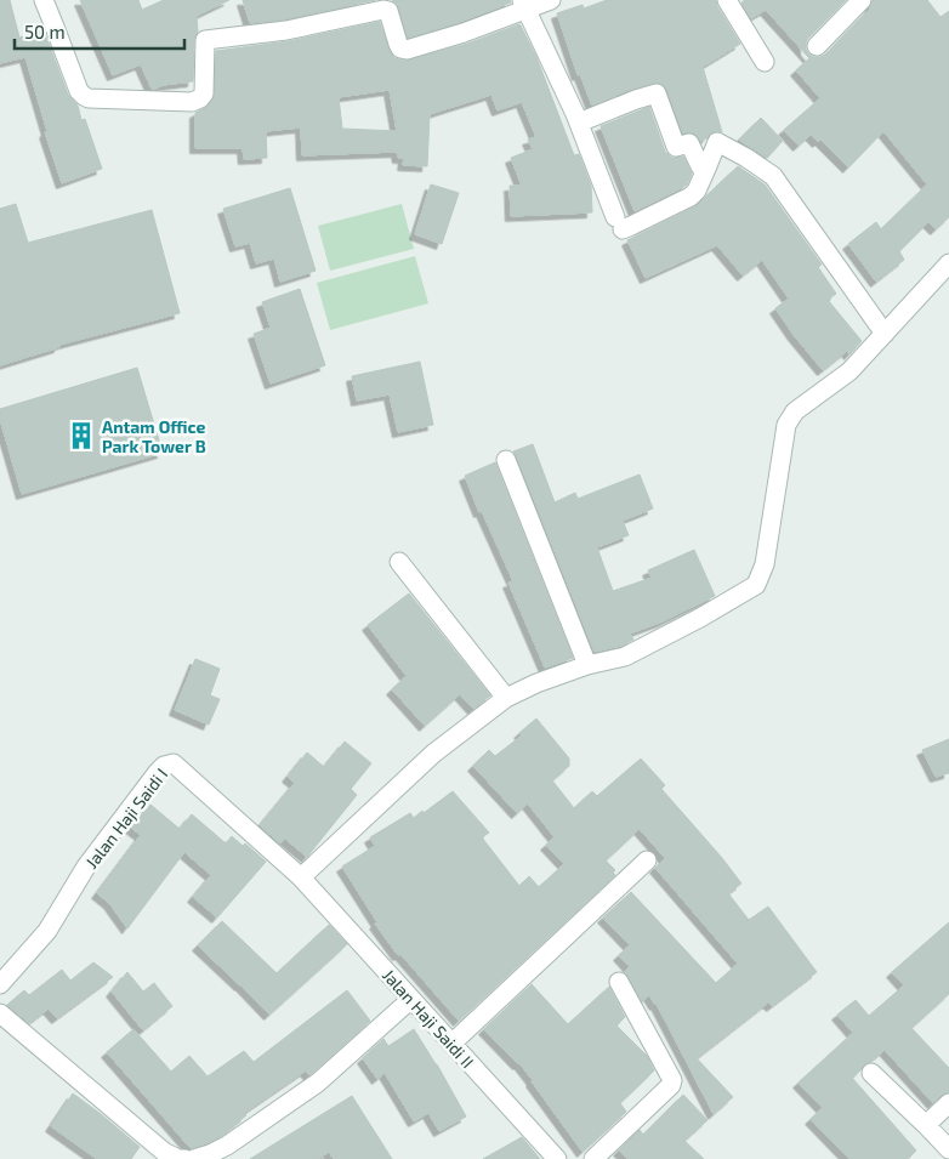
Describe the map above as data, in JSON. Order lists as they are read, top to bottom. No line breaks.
{"streets":{"street":["Jalan Haji Saidi I","Jalan Haji Saidi II"]},"crossings":[["Jalan Haji Saidi I","Jalan Haji Saidi II"]],"places":{"building":["Antam Office Park Tower B"]},"scale_bar":"50 m"}
